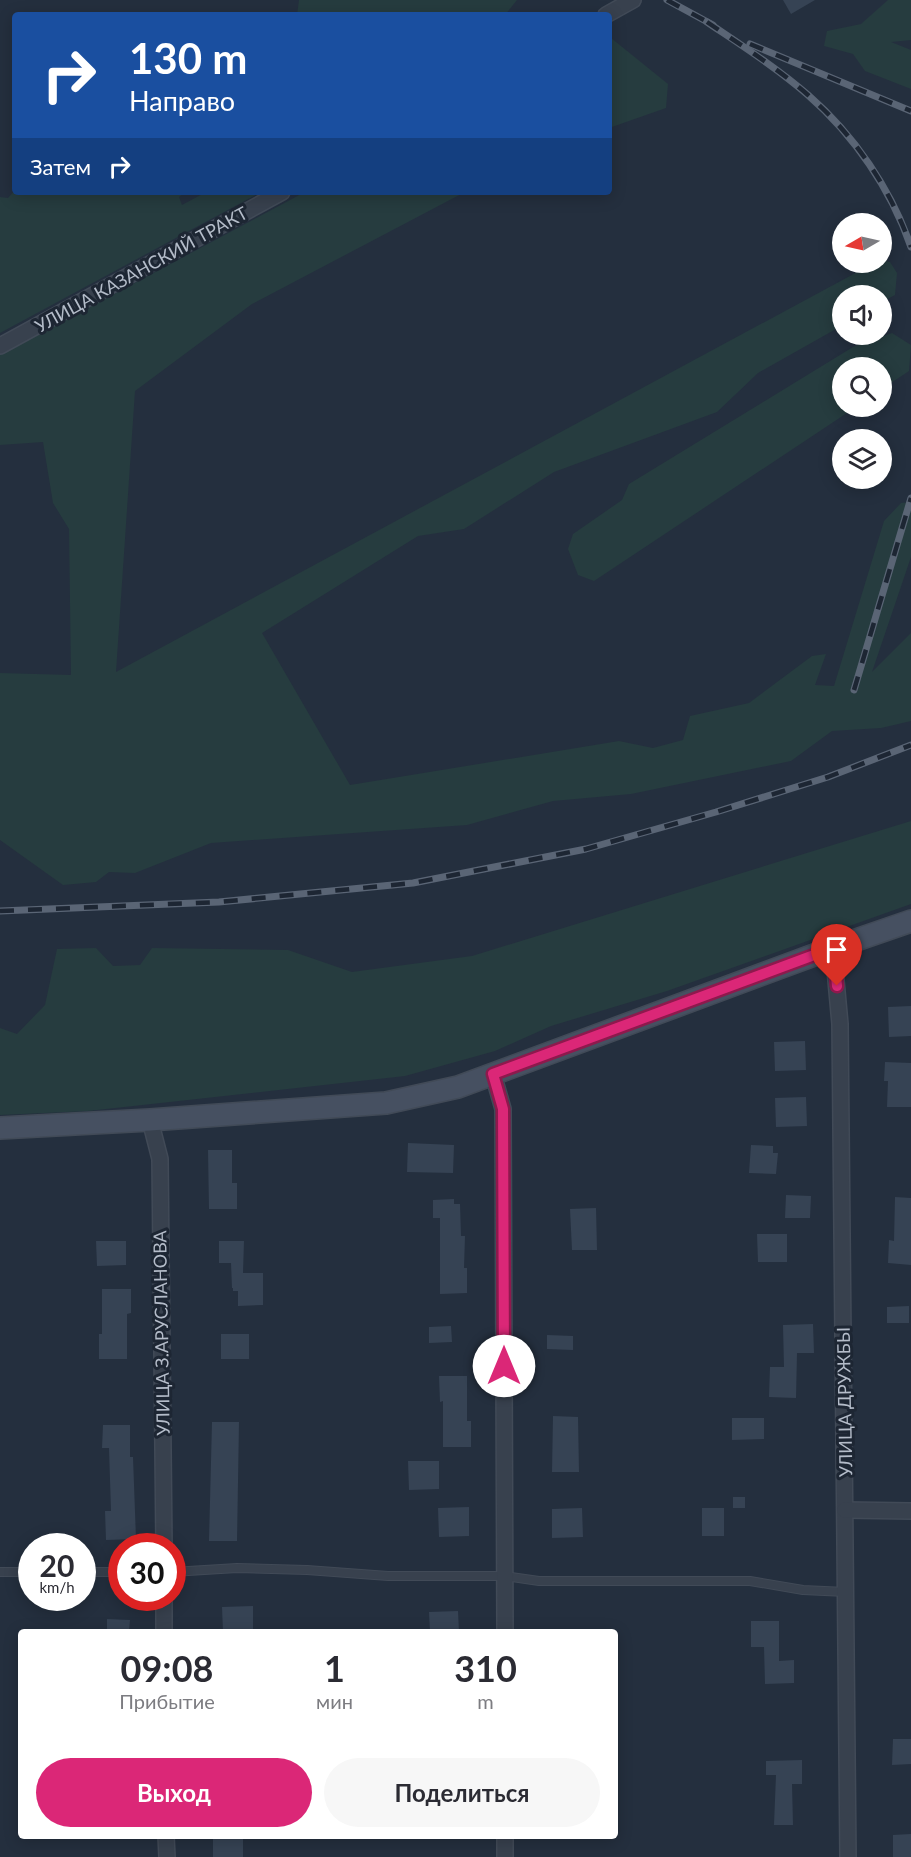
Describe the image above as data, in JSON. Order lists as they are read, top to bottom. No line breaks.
{"streets":{"street":["УЛИЦА КАЗАНСКИЙ ТРАКТ","УЛИЦА З.АРУСЛАНОВА","УЛИЦА ДРУЖБЫ"]},"north":"left","page":{"turn":["130 m","Направо"],"then":"Затем","speed":"20 km/h","limit":"30","eta":["09:08","Прибытие","1","мин","310","m"],"buttons":["Выход","Поделиться"]}}
